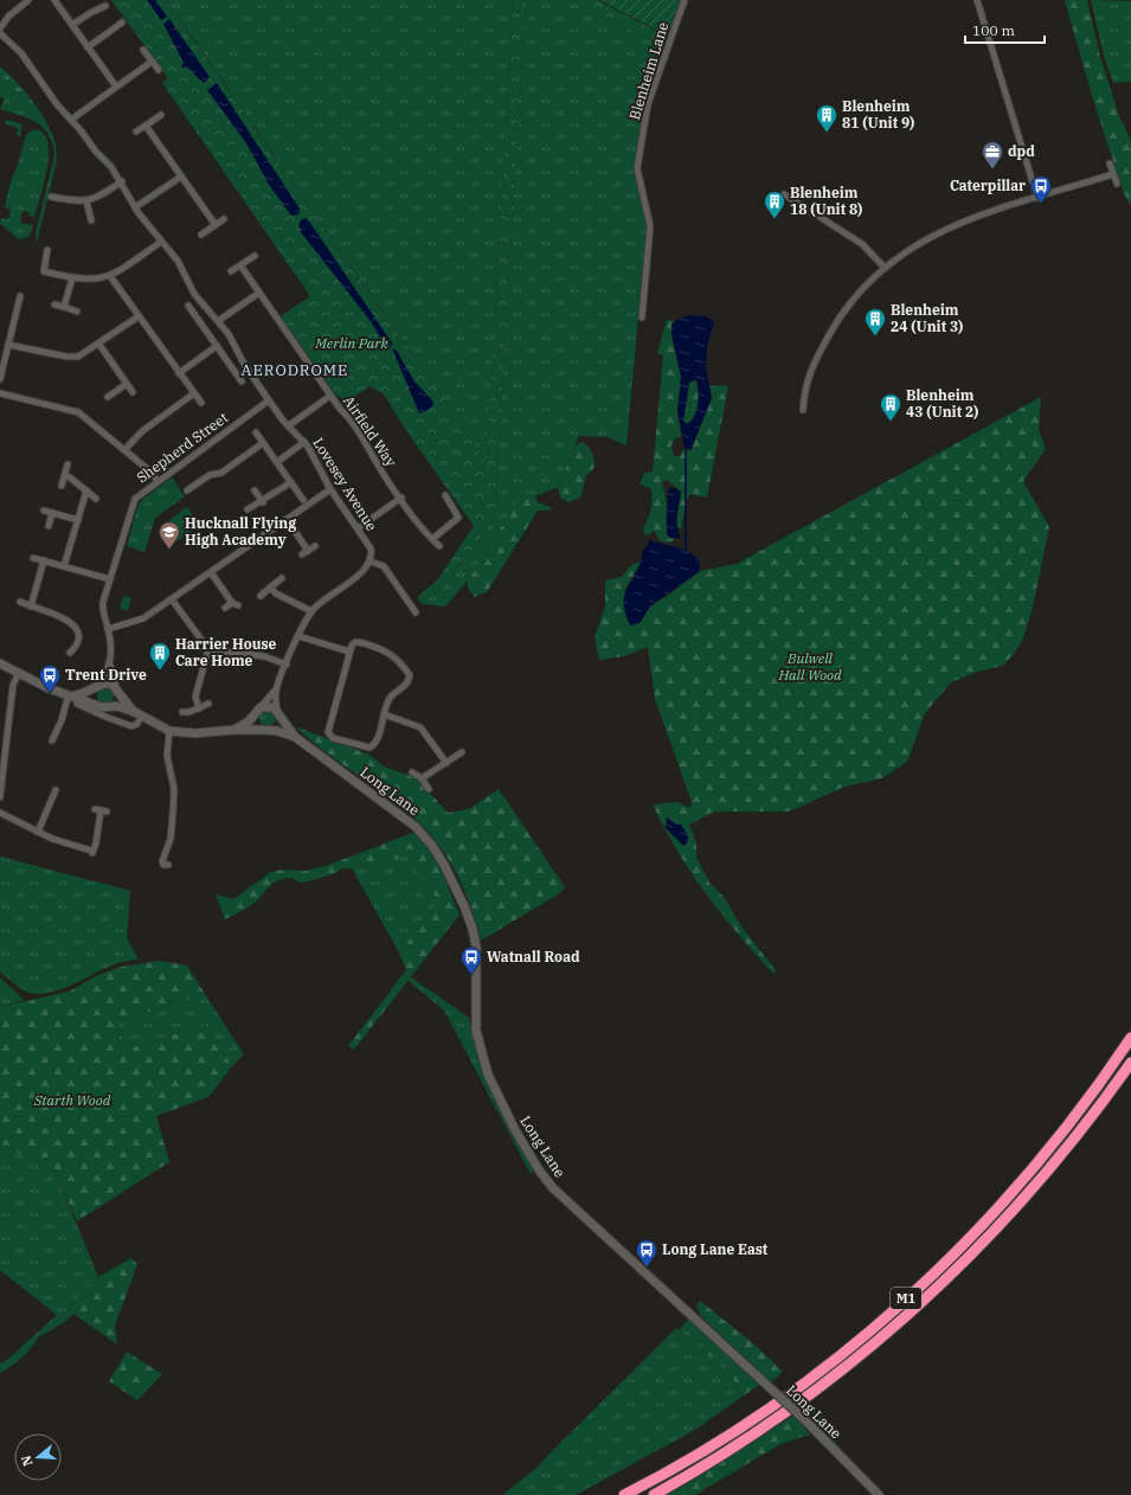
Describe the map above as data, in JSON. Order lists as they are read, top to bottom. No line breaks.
{"streets":{"highway":["M1"],"main road":["Long Lane"],"street":["Blenheim Lane","Airfield Way","Shepherd Street","Lovesey Avenue"]},"crossings":[["Shepherd Street","Lovesey Avenue"]],"districts":["AERODROME"],"parks":["Merlin Park","Bulwell Hall Wood","Starth Wood"],"places":{"building":["Blenheim 81 (Unit 9)","Blenheim 18 (Unit 8)","Blenheim 24 (Unit 3)","Blenheim 43 (Unit 2)","Harrier House Care Home"],"office":["dpd"],"bus stop":["Caterpillar","Trent Drive","Watnall Road","Long Lane East"],"school or university":["Hucknall Flying High Academy"]},"scale_bar":"100 m","north":"left"}
